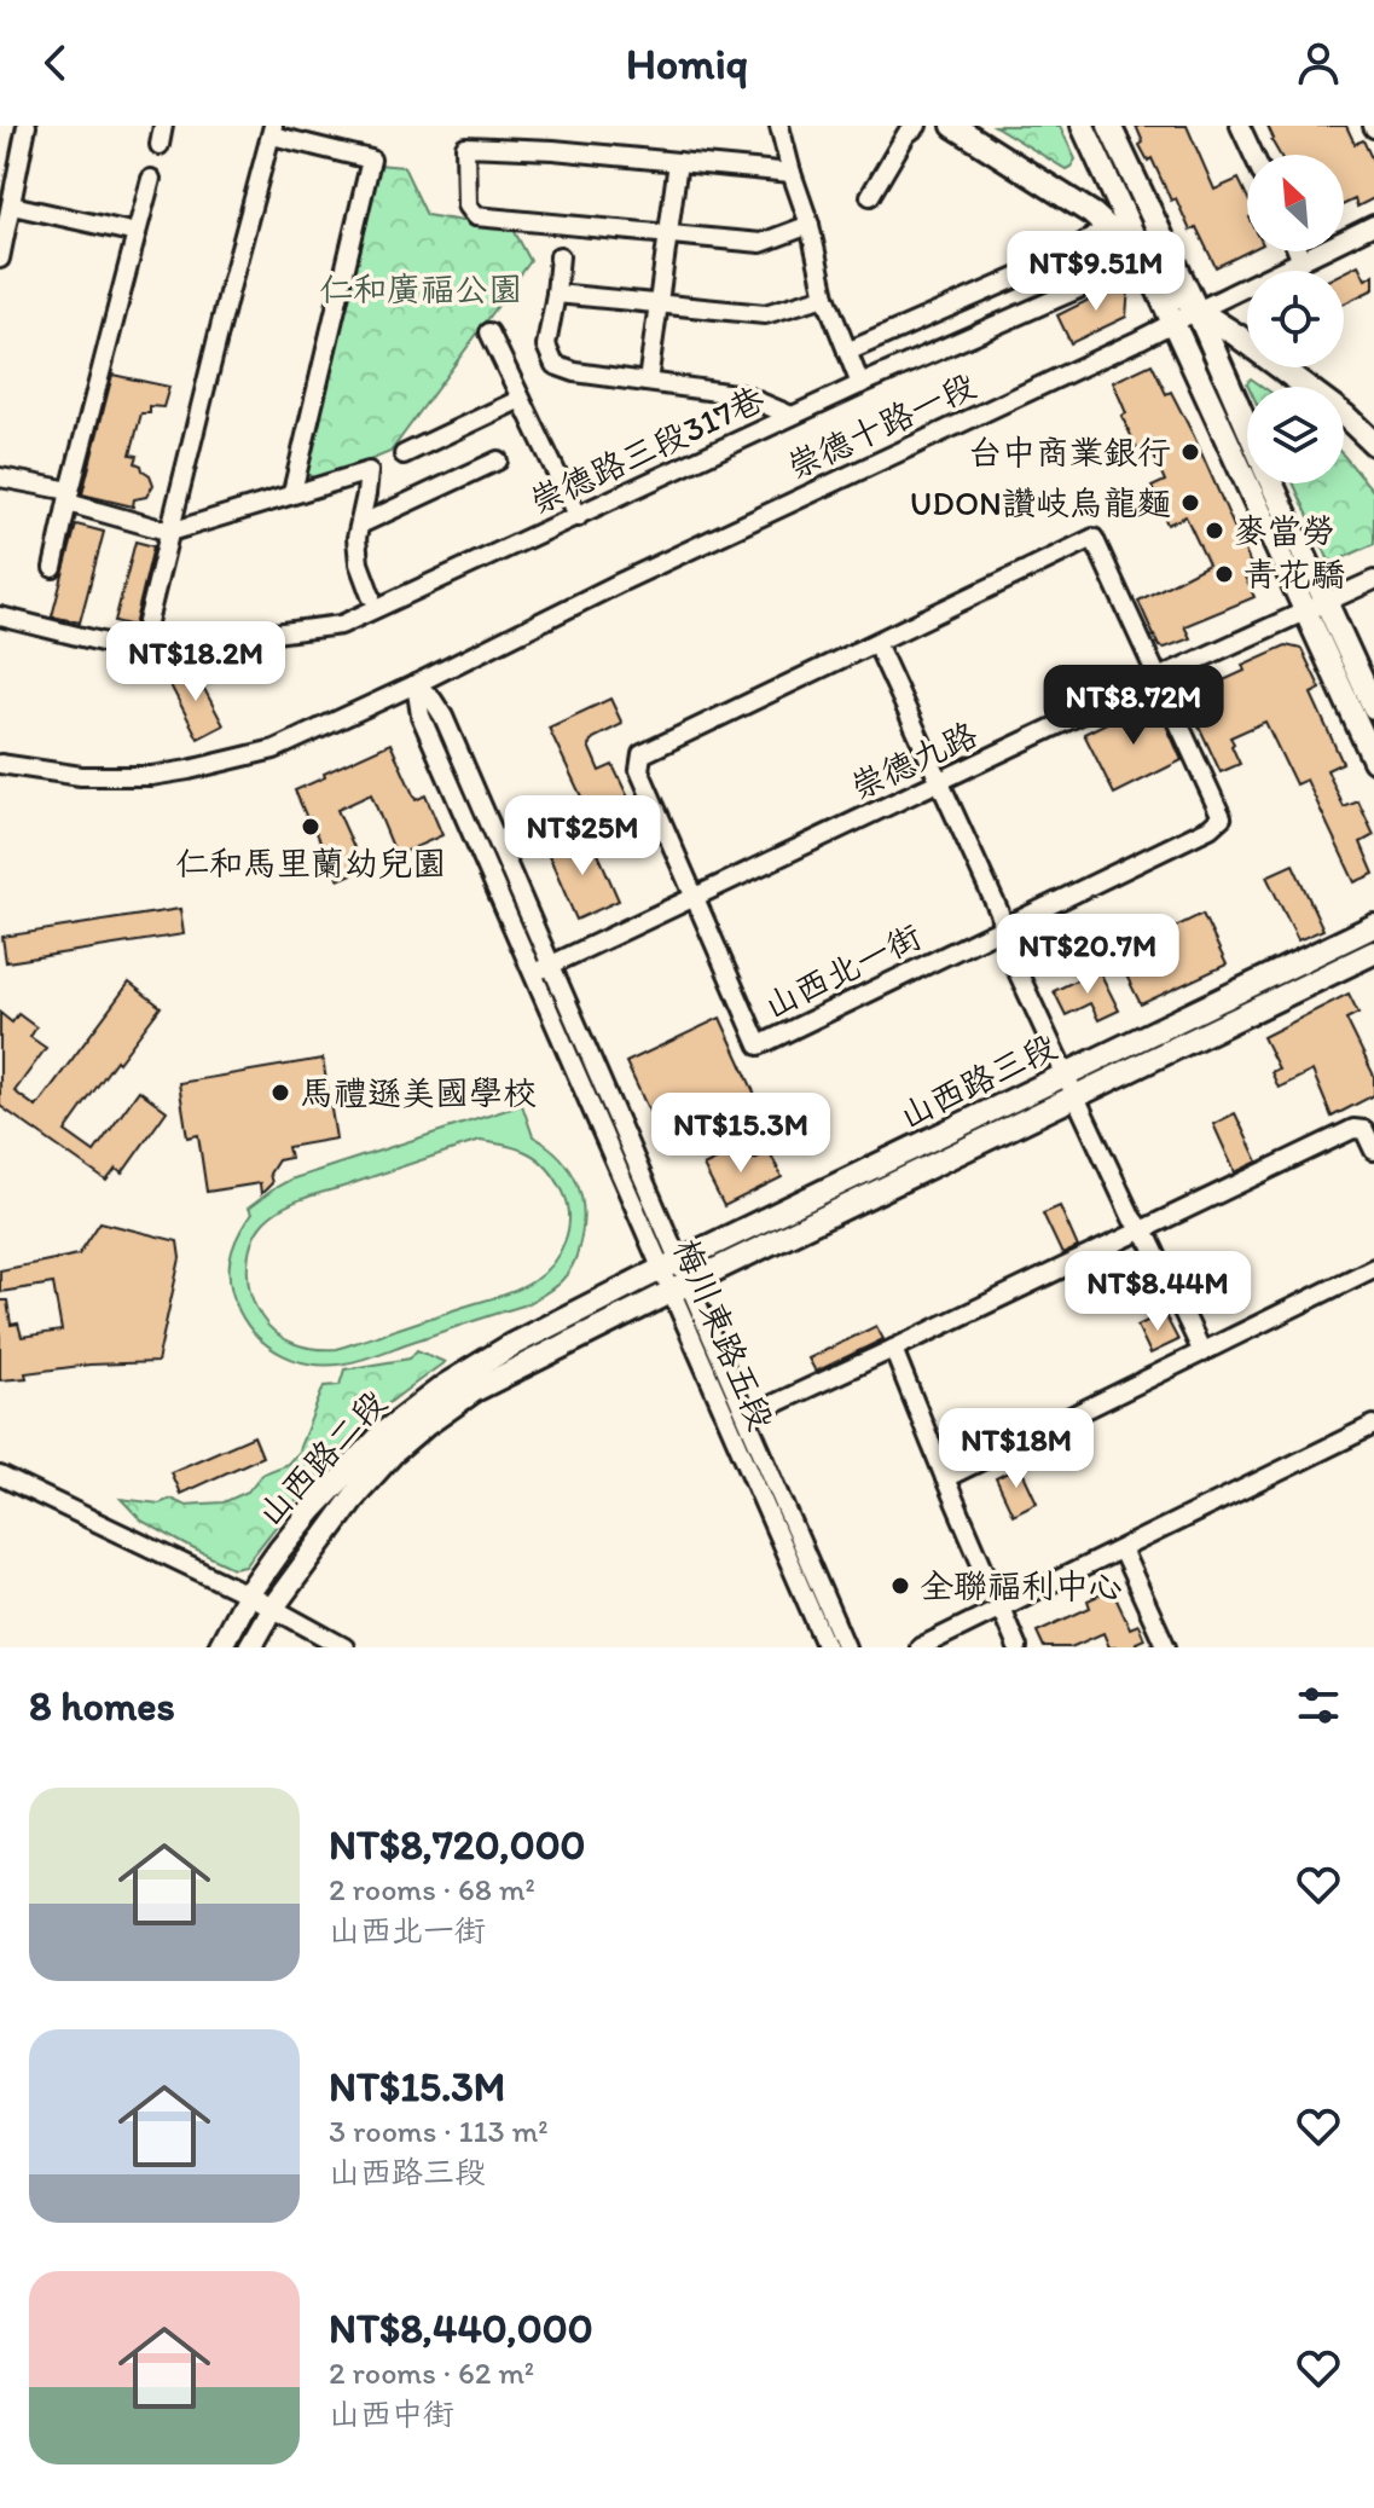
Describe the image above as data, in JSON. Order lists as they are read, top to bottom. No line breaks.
{"streets":{"street":["崇德十路一段","崇德路三段317巷","崇德九路","山西北一街","山西路三段","梅川東路五段","山西路二段"]},"crossings":[["崇德十路一段","梅川東路五段"],["崇德九路","山西北一街"],["崇德九路","梅川東路五段"],["山西路三段","梅川東路五段"],["山西路三段","山西路二段"],["梅川東路五段","山西路二段"]],"parks":["仁和廣福公園"],"places":["台中商業銀行","UDON讚岐烏龍麵","麥當勞","青花驕","仁和馬里蘭幼兒園","馬禮遜美國學校","全聯福利中心"],"north":"top left","page":{"header":"Homiq","price":["NT$9.51M","NT$18.2M","NT$8.72M","NT$25M","NT$20.7M","NT$15.3M","NT$8.44M","NT$18M"],"heading":"8 homes","list":[{"name":"NT$8,720,000","note":"2 rooms · 68 m² · 山西北一街"},{"name":"NT$15.3M","note":"3 rooms · 113 m² · 山西路三段"},{"name":"NT$8,440,000","note":"2 rooms · 62 m² · 山西中街"}]}}
